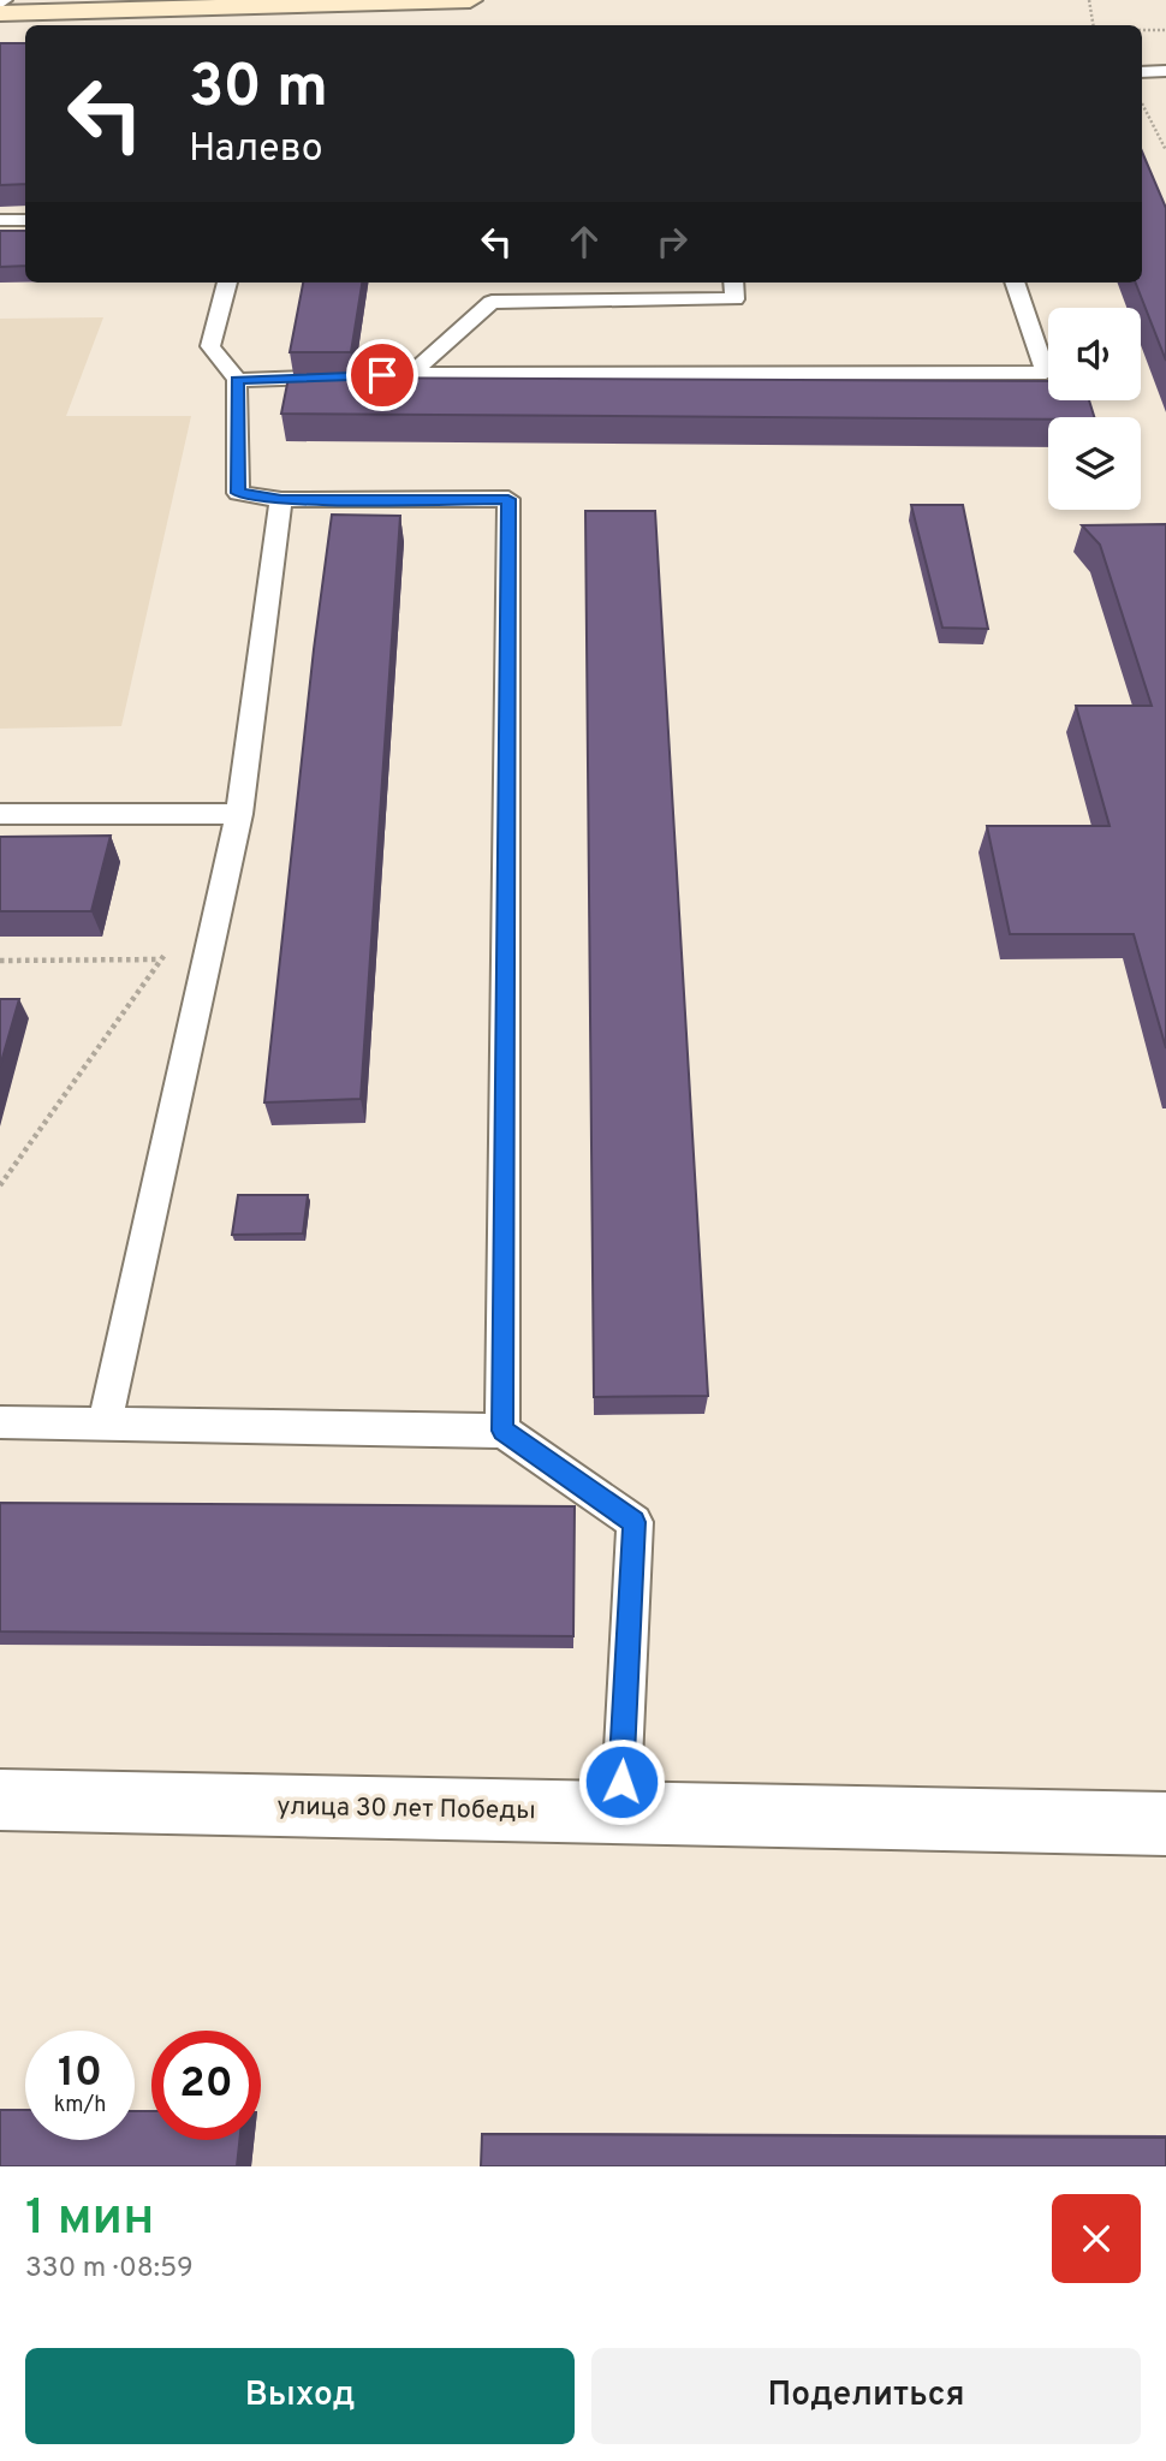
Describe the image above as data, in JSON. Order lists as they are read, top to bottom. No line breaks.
{"streets":{"street":["улица 30 лет Победы"]},"page":{"turn":["30 m","Налево"],"speed":"10 km/h","limit":"20","heading":["1 мин","330 m · 08:59"],"buttons":["Выход","Поделиться"]}}
